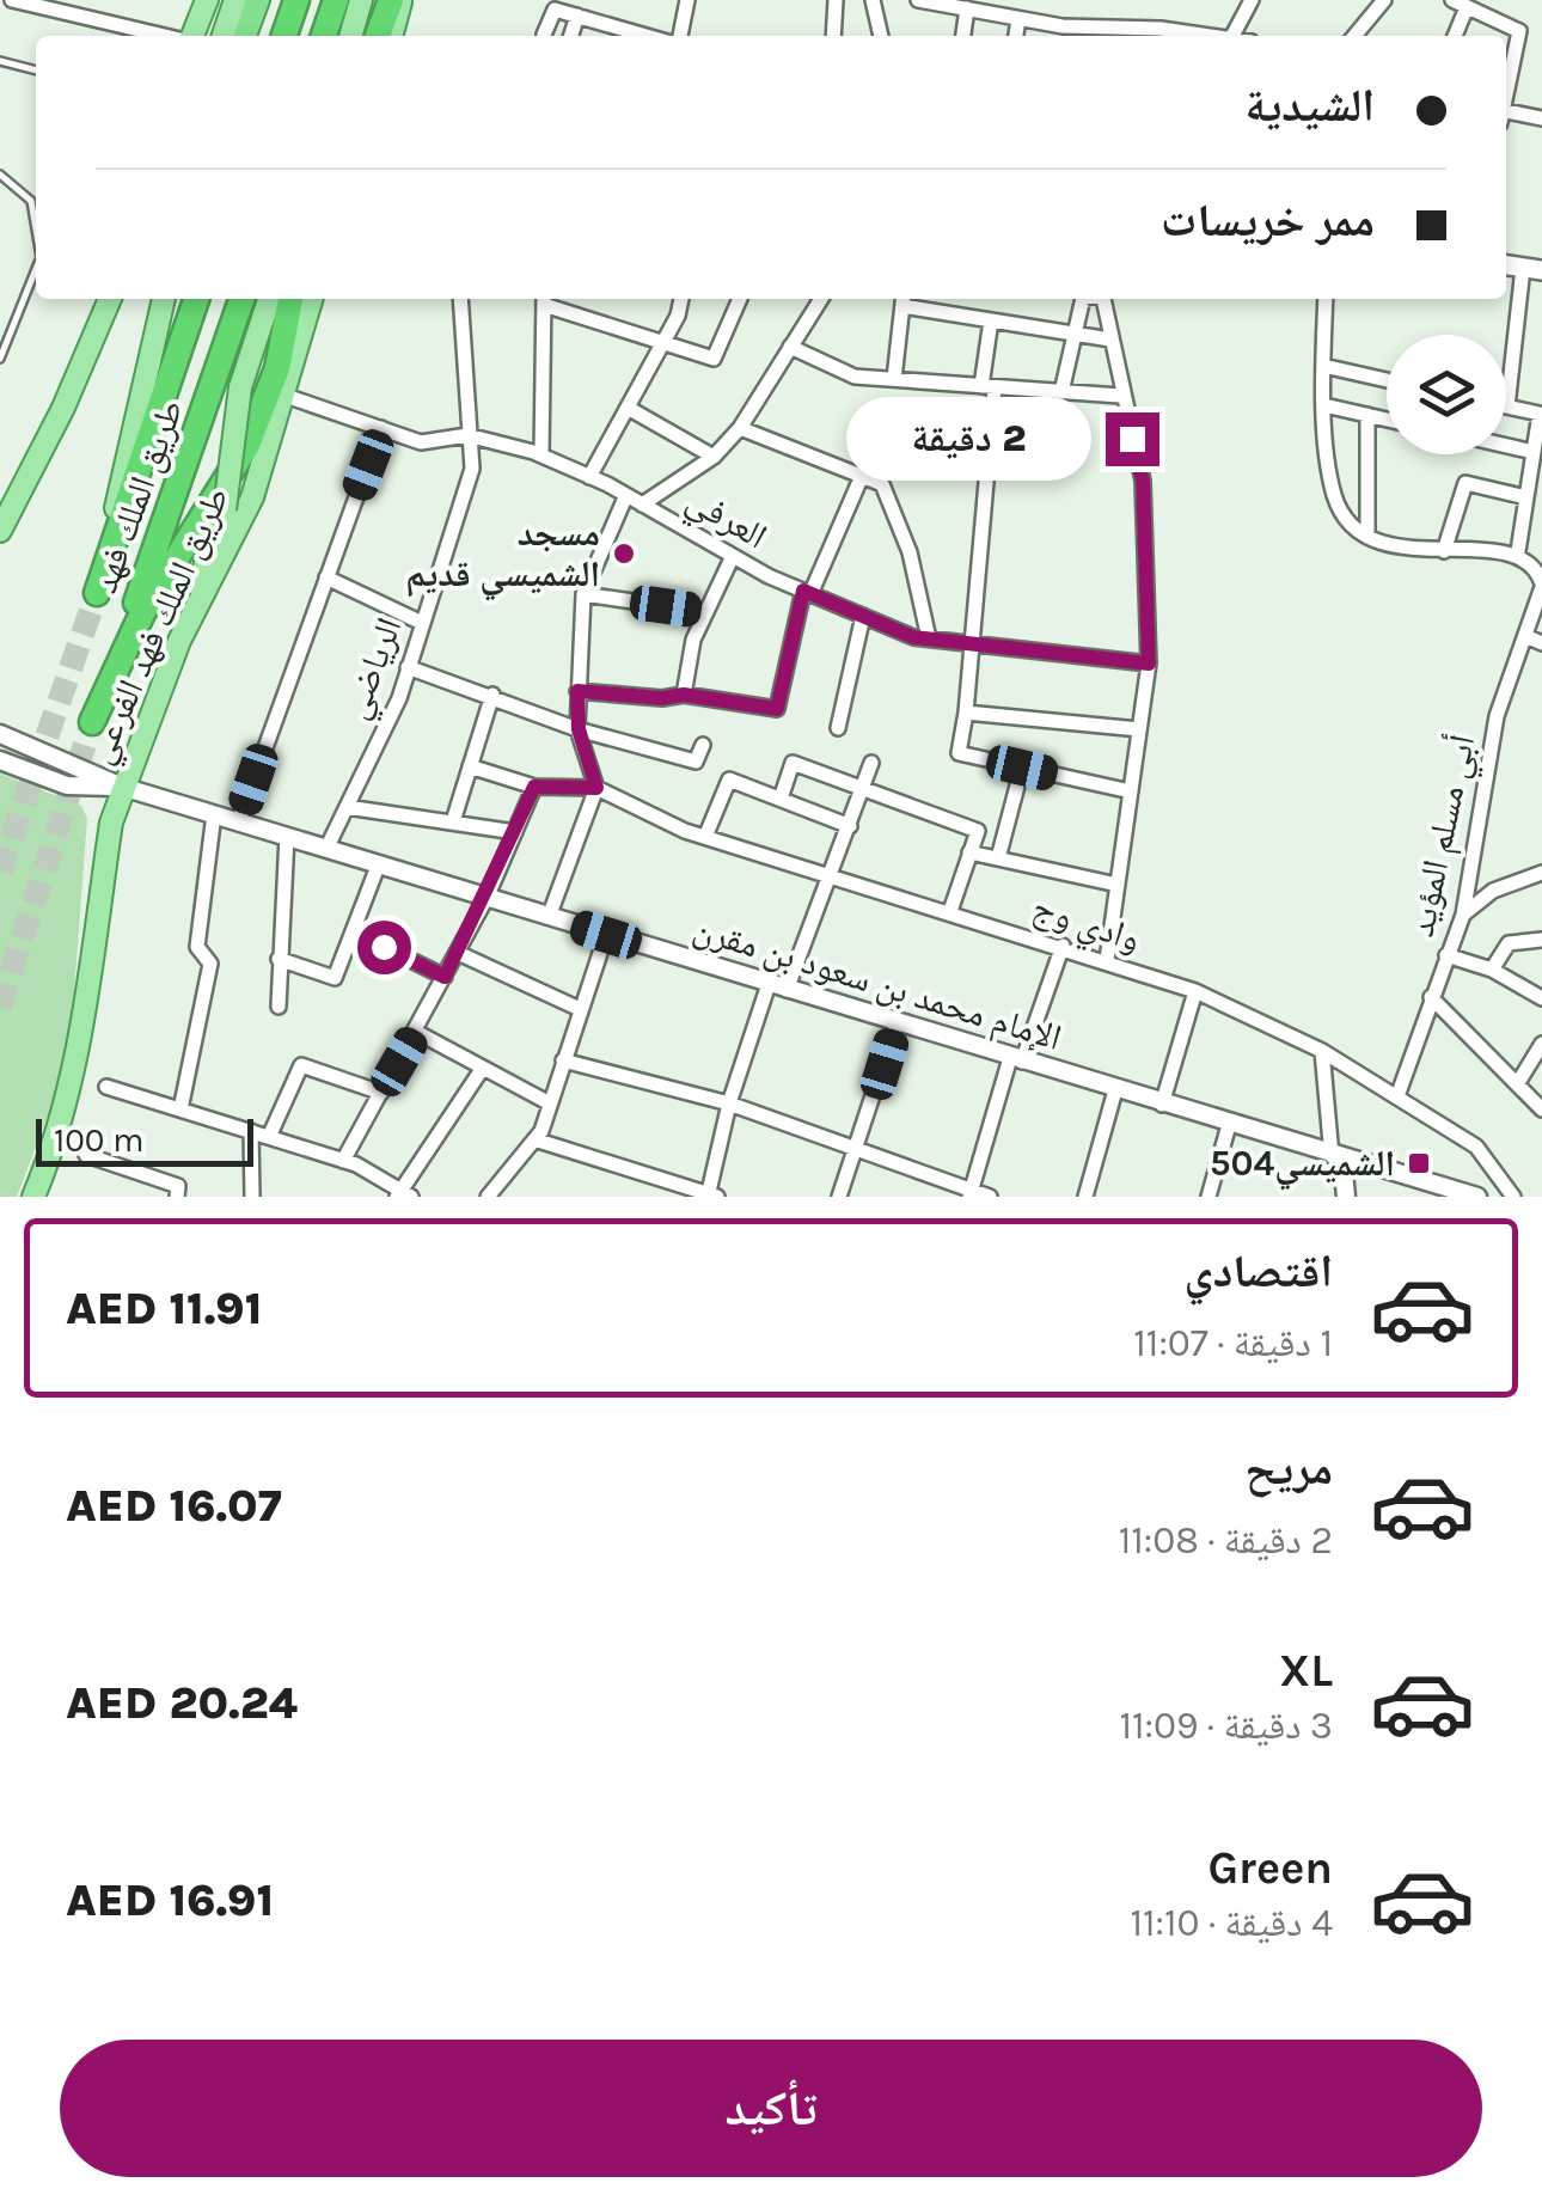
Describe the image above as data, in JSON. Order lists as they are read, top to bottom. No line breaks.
{"streets":{"highway":["طريق الملك فهد"],"main road":["طريق الملك فهد الفرعي"],"street":["العرفي","الرياضي","أبي مسلم المؤيد","وادي وج","الإمام محمد بن سعود بن مقرن"]},"crossings":[["العرفي","طريق الملك فهد الفرعي"],["العرفي","الرياضي"],["طريق الملك فهد الفرعي","الإمام محمد بن سعود بن مقرن"],["الرياضي","الإمام محمد بن سعود بن مقرن"],["أبي مسلم المؤيد","وادي وج"]],"places":{"other":["مسجد الشميسي قديم"],"transit":["الشميسي504"]},"scale_bar":"100 m","page":{"banner":["الشيدية","ممر خريسات"],"bubble":"2 دقيقة","scale":"100 m","list":[{"name":"اقتصادي","note":"1 دقيقة · 11:07","value":"AED 11.91"},{"name":"مريح","note":"2 دقيقة · 11:08","value":"AED 16.07"},{"name":"XL","note":"3 دقيقة · 11:09","value":"AED 20.24"},{"name":"Green","note":"4 دقيقة · 11:10","value":"AED 16.91"}],"buttons":"تأكيد"}}
